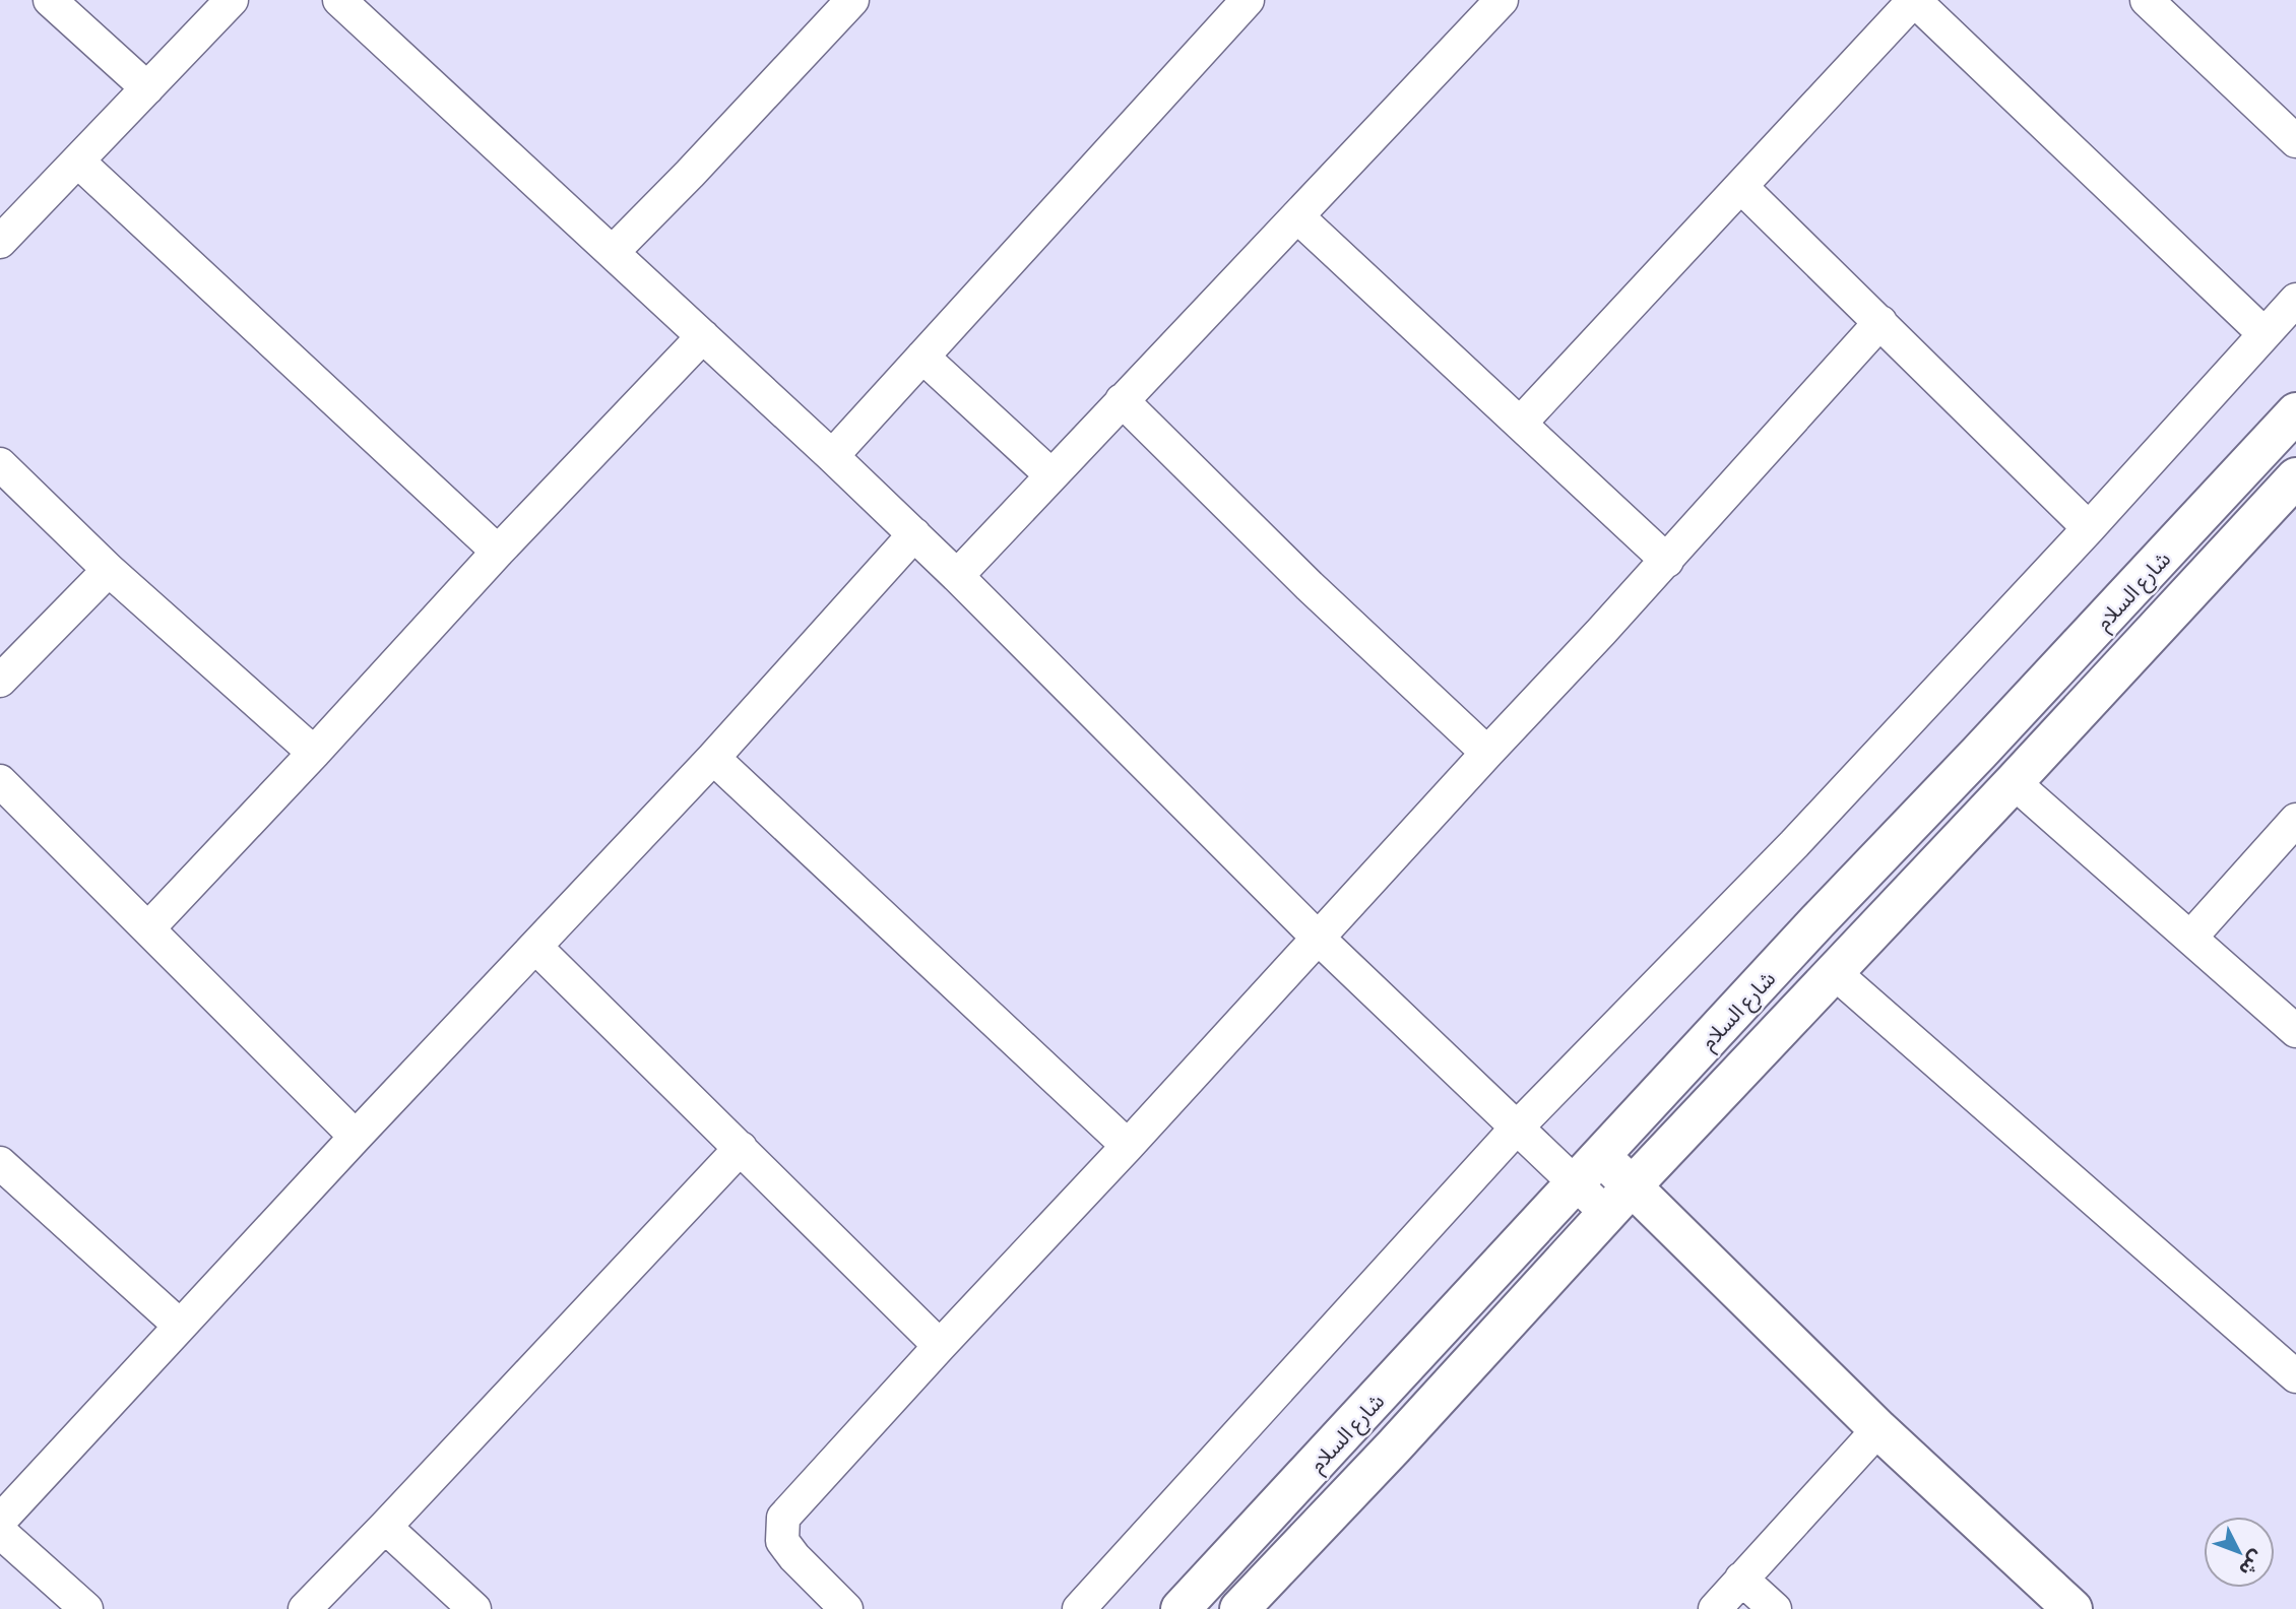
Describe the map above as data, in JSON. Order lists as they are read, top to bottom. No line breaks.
{"streets":{"main road":["شارع السلام"]},"north":"bottom right"}
